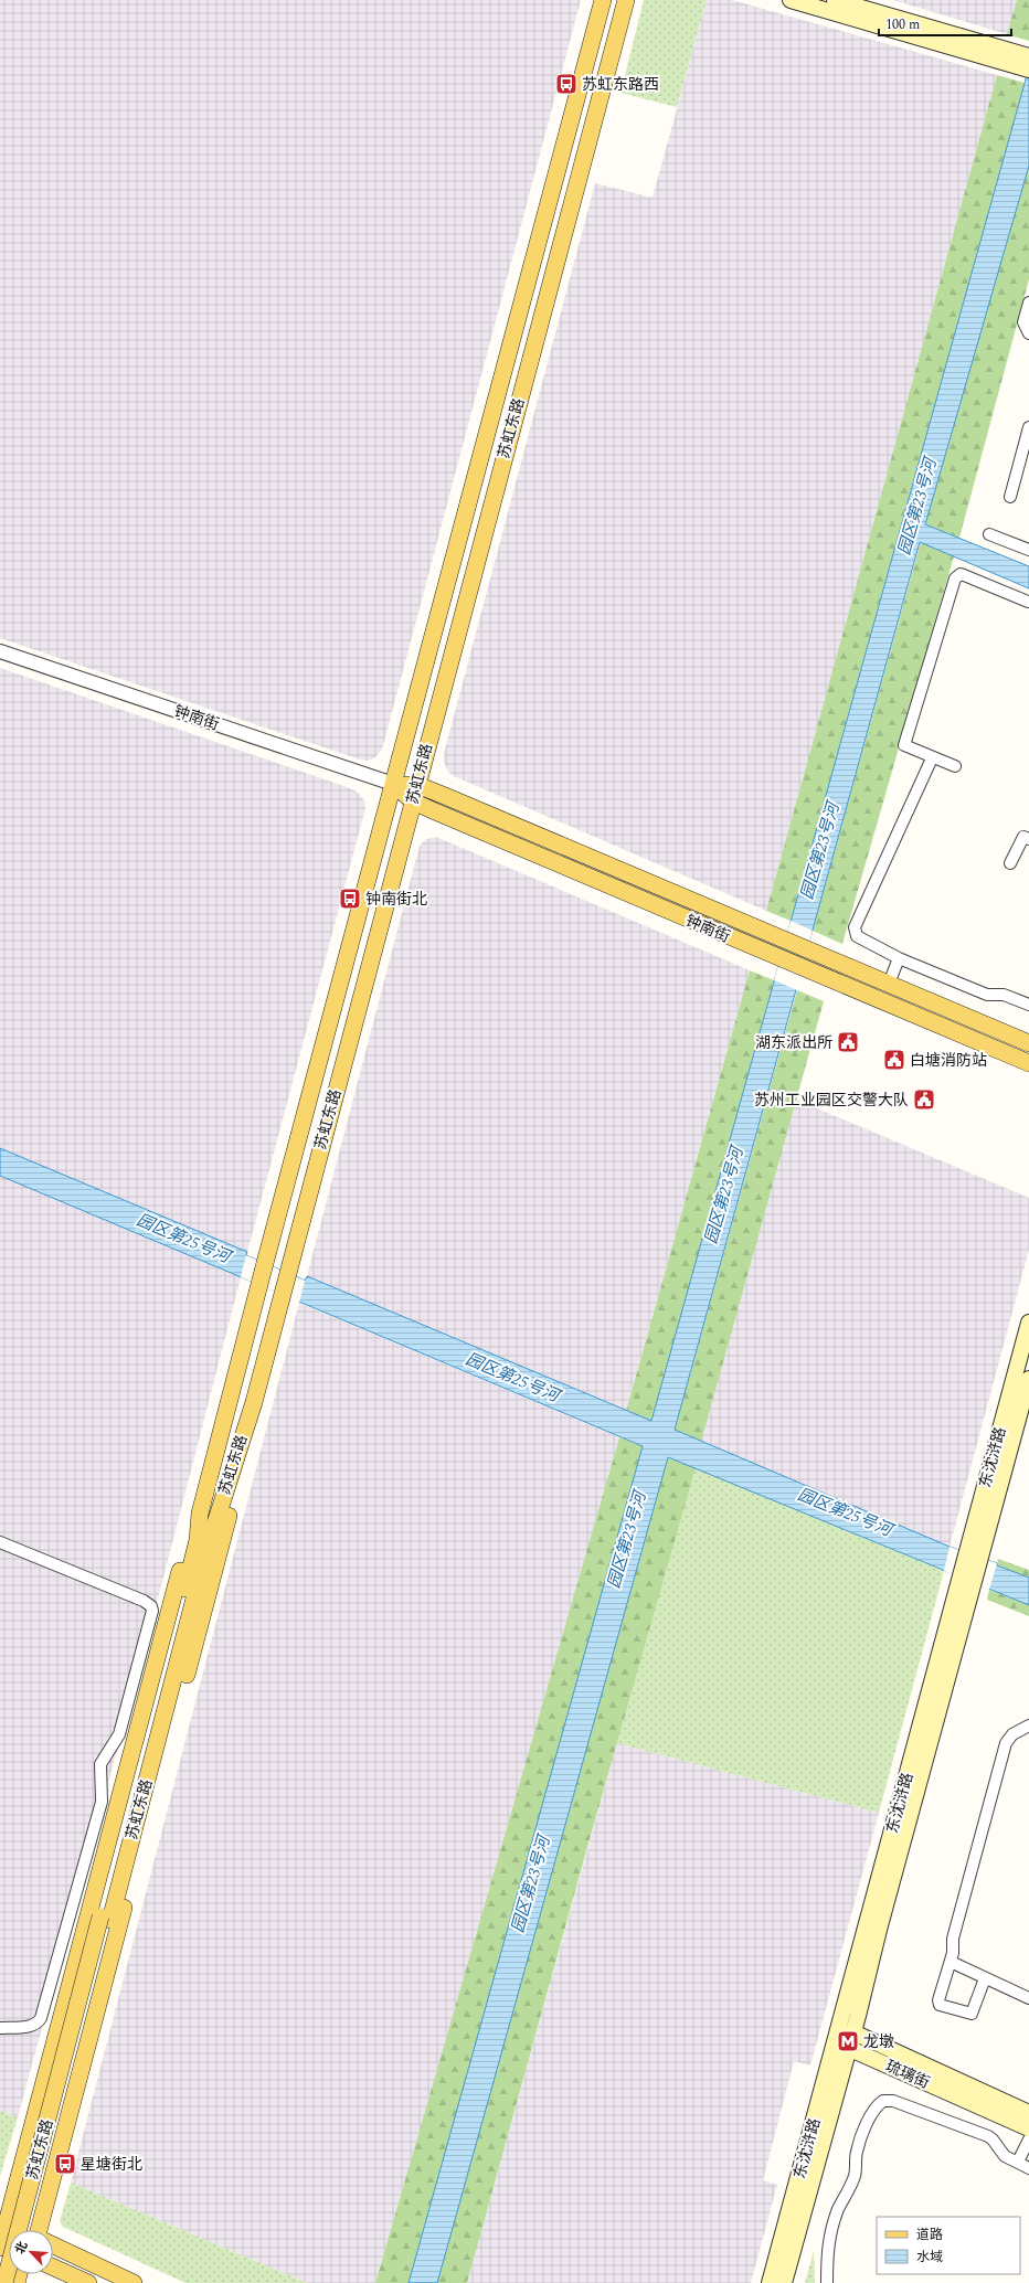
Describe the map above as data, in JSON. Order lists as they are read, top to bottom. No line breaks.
{"streets":{"main road":["苏虹东路","钟南街","东沈浒路","琉璃街"]},"crossings":[["苏虹东路","钟南街"],["东沈浒路","琉璃街"]],"water":["园区第23号河","园区第25号河"],"places":{"bus stop":["苏虹东路西","钟南街北","星塘街北"],"public building":["湖东派出所","白塘消防站","苏州工业园区交警大队"],"metro station":["龙墩"]},"legend":["道路","水域"],"scale_bar":"100 m","north":"top left"}
